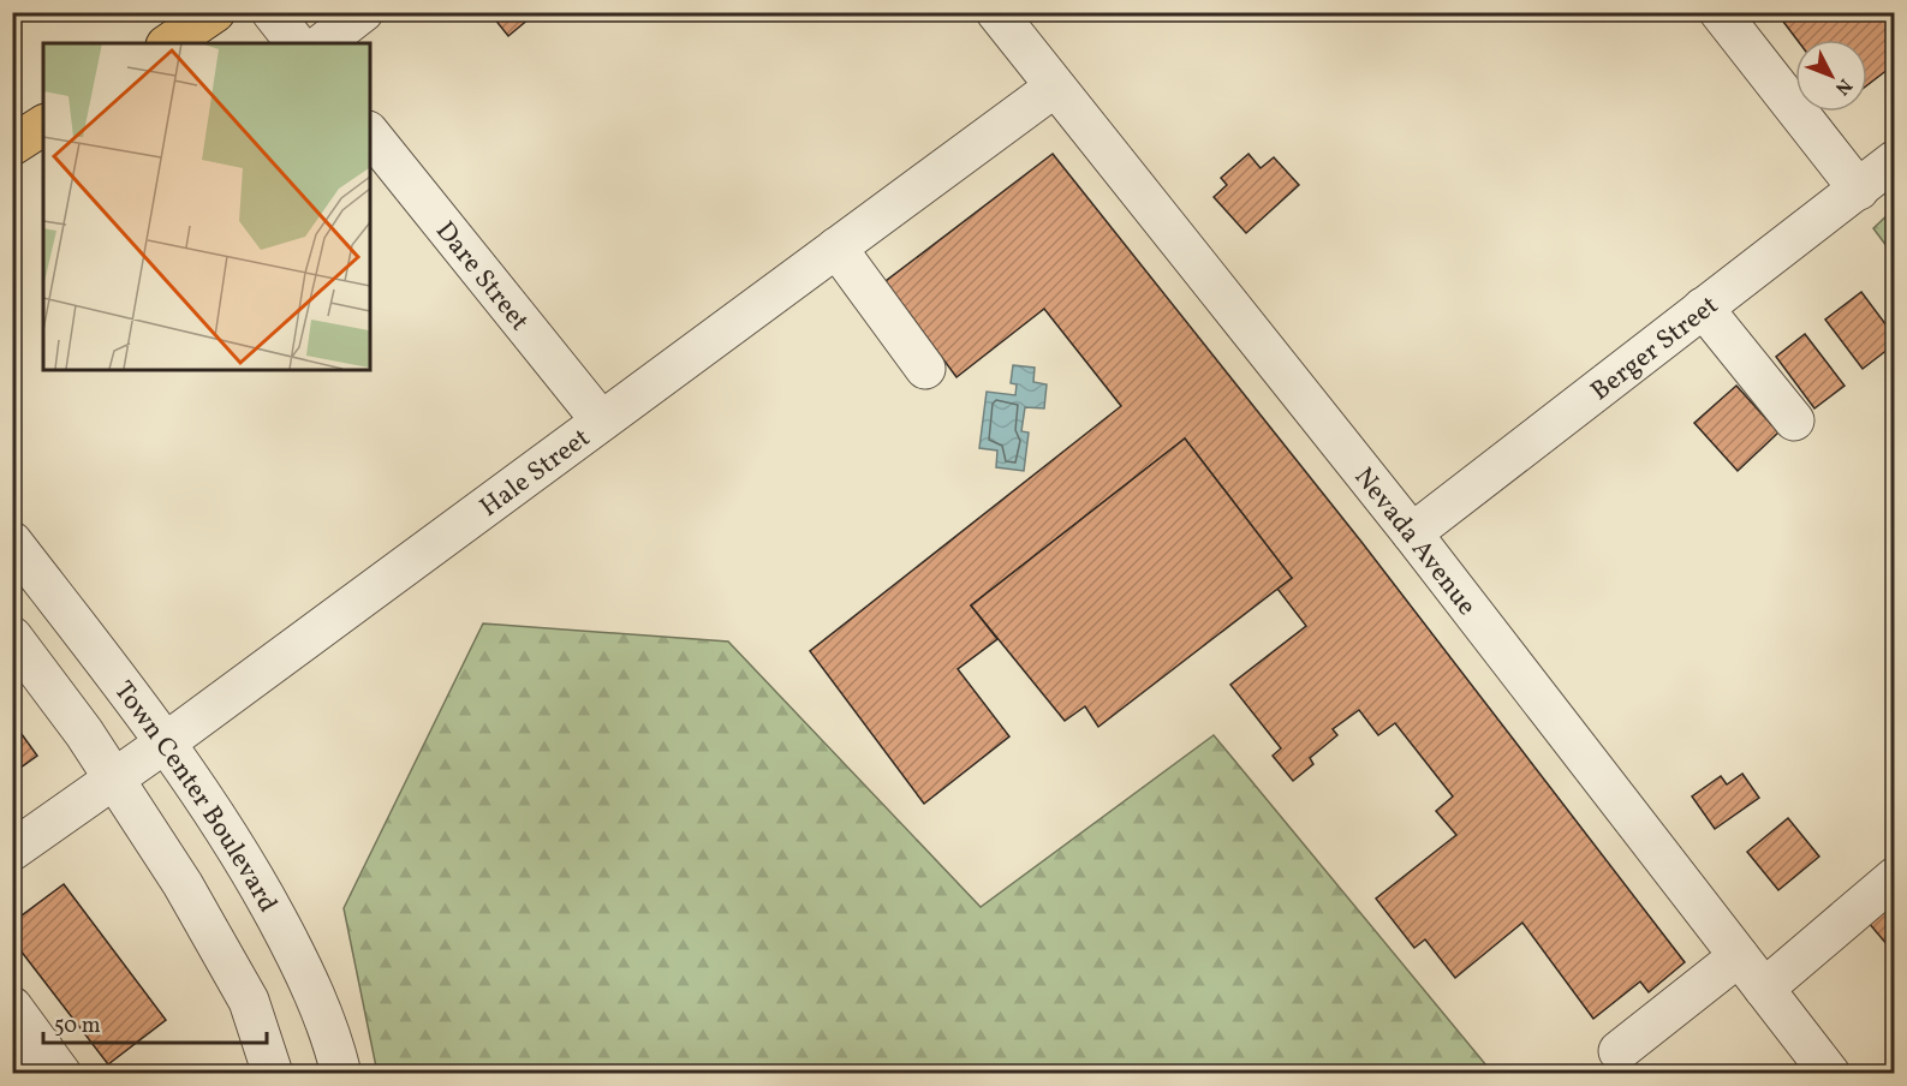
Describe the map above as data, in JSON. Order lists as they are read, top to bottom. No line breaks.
{"streets":{"street":["Dare Street","Berger Street","Hale Street","Nevada Avenue","Town Center Boulevard"]},"crossings":[["Dare Street","Hale Street"],["Berger Street","Nevada Avenue"],["Hale Street","Nevada Avenue"],["Hale Street","Town Center Boulevard"]],"scale_bar":"50 m","north":"bottom right"}
